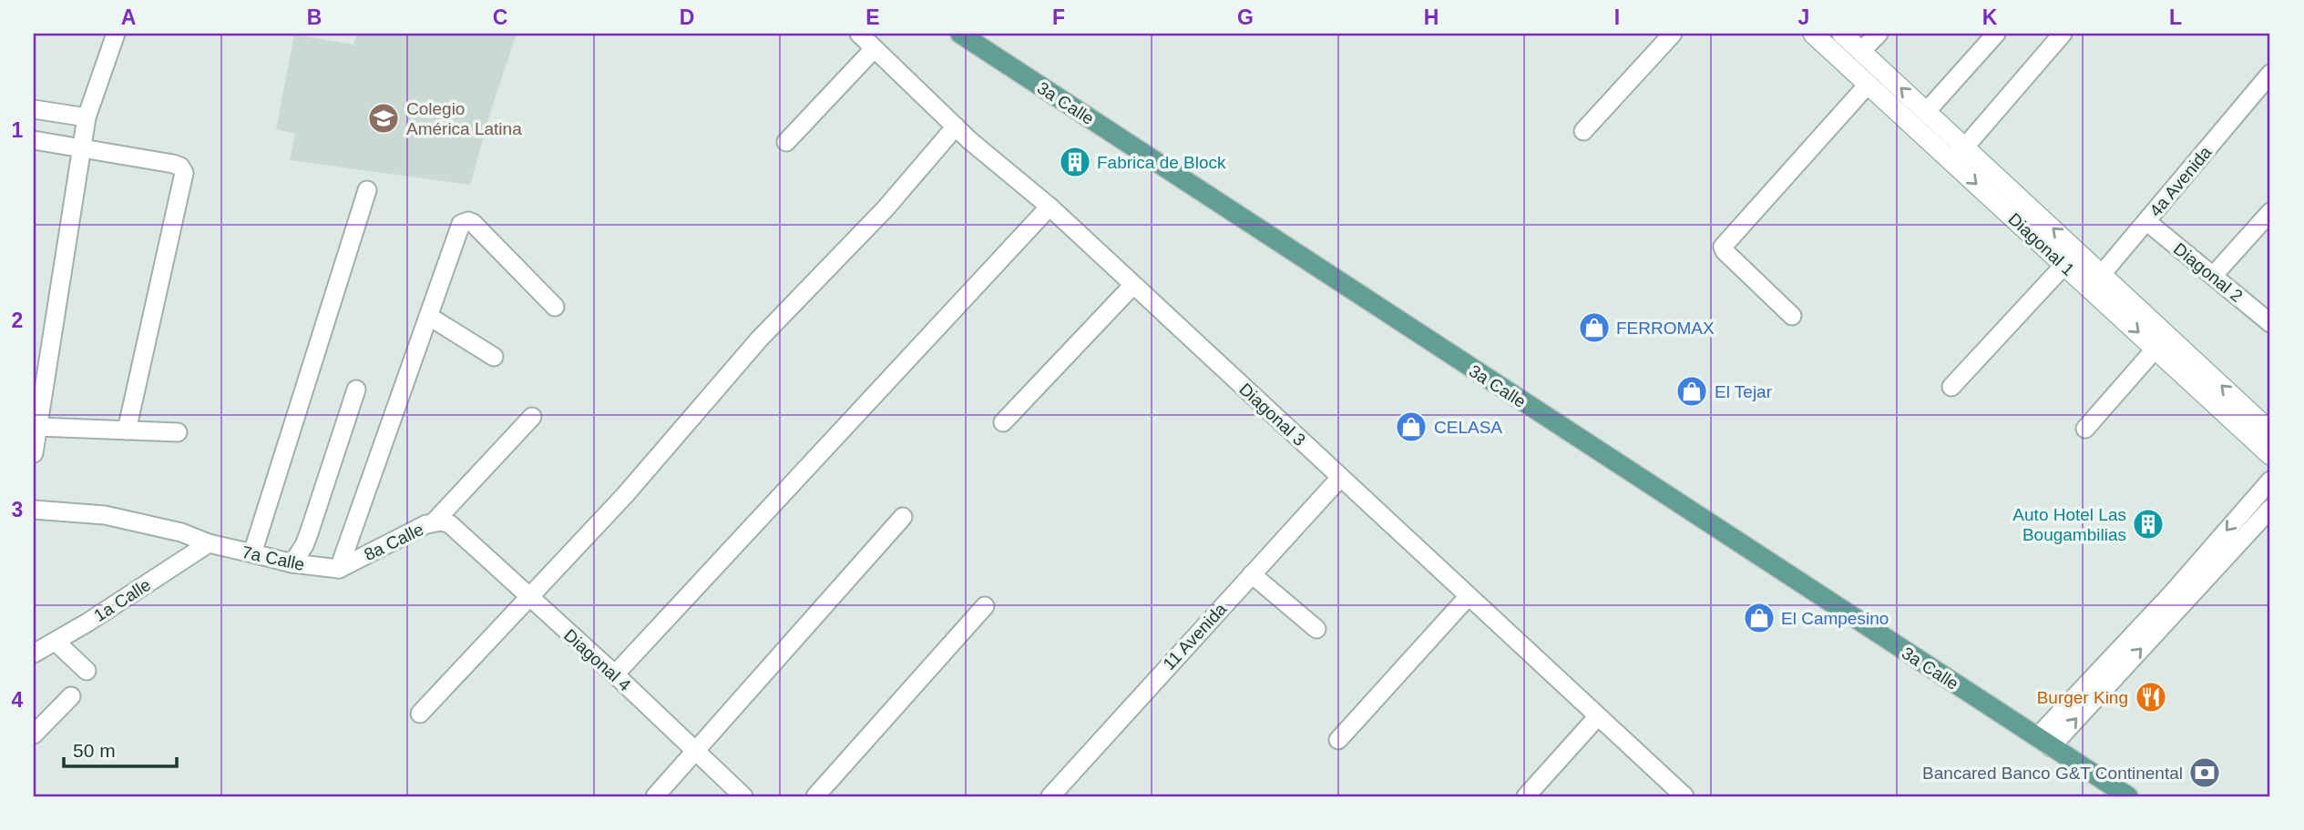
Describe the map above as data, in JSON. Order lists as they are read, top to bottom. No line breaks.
{"streets":{"main road":["3a Calle","Diagonal 1"],"street":["4a Avenida","Diagonal 2","Diagonal 3","8a Calle","7a Calle","1a Calle","11 Avenida","Diagonal 4"]},"crossings":[["4a Avenida","Diagonal 1"],["4a Avenida","Diagonal 2"],["Diagonal 3","11 Avenida"],["8a Calle","7a Calle"],["8a Calle","Diagonal 4"],["7a Calle","1a Calle"]],"places":{"school or university":["Colegio América Latina"],"building":["Fabrica de Block","Auto Hotel Las Bougambilias"],"shop":["FERROMAX","El Tejar","CELASA","El Campesino"],"restaurant":["Burger King"],"bank":["Bancared Banco G&T Continental"]},"scale_bar":"50 m","grid":{"columns":["A","B","C","D","E","F","G","H","I","J","K","L"],"rows":["1","2","3","4"]}}
